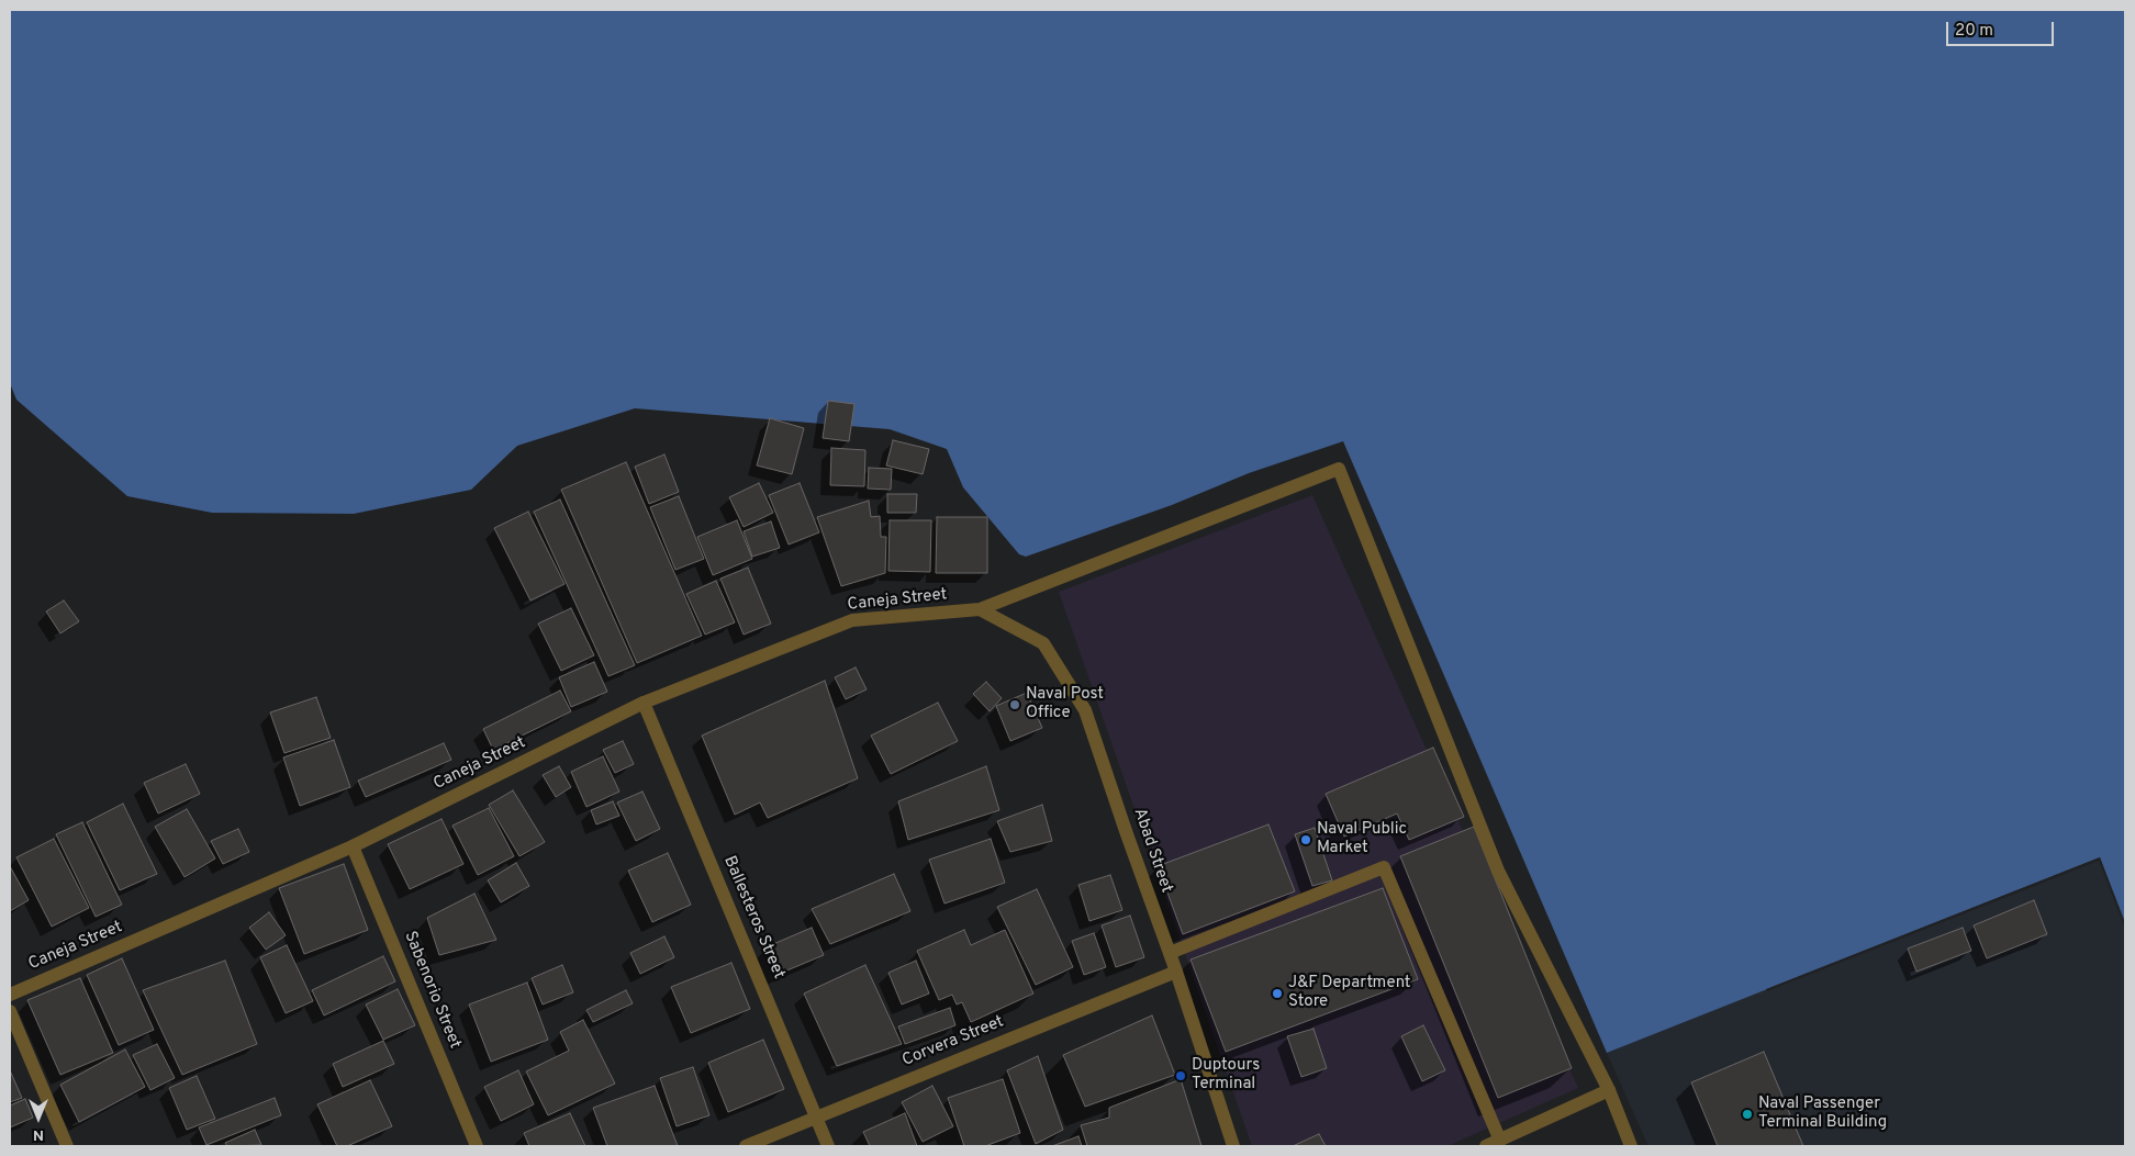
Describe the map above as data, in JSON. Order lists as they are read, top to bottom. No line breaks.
{"streets":{"street":["Caneja Street","Abad Street","Ballesteros Street","Sabenorio Street","Corvera Street"]},"crossings":[["Caneja Street","Abad Street"],["Caneja Street","Ballesteros Street"],["Caneja Street","Sabenorio Street"],["Abad Street","Corvera Street"],["Ballesteros Street","Corvera Street"]],"places":["Naval Post Office","Naval Public Market","J&F Department Store","Duptours Terminal","Naval Passenger Terminal Building"],"scale_bar":"20 m","north":"bottom"}
